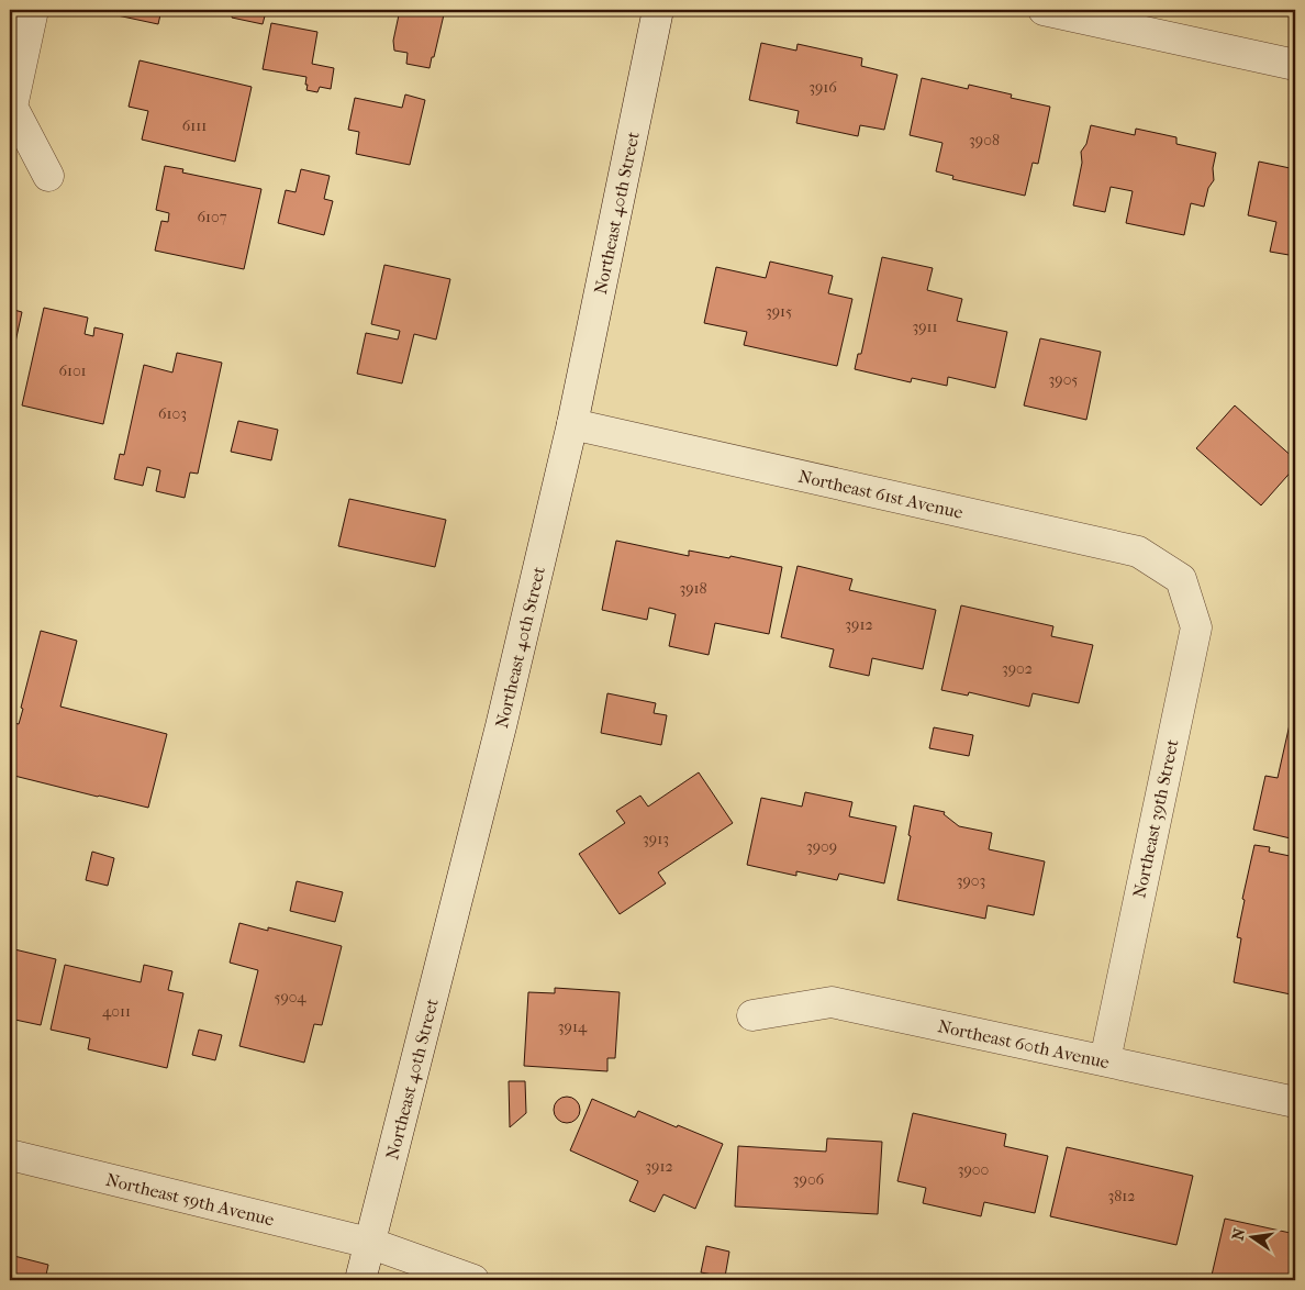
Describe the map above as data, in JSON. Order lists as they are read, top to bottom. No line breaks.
{"streets":{"street":["Northeast 40th Street","Northeast 61st Avenue","Northeast 39th Street","Northeast 60th Avenue","Northeast 59th Avenue"]},"crossings":[["Northeast 40th Street","Northeast 61st Avenue"],["Northeast 40th Street","Northeast 59th Avenue"],["Northeast 61st Avenue","Northeast 39th Street"],["Northeast 39th Street","Northeast 60th Avenue"]],"house_numbers":["3916","6111","3908","6107","3915","3911","6101","3905","6103","3918","3912","3902","3913","3909","3903","5904","4011","3914","3912","3900","3906","3812"],"north":"left"}
